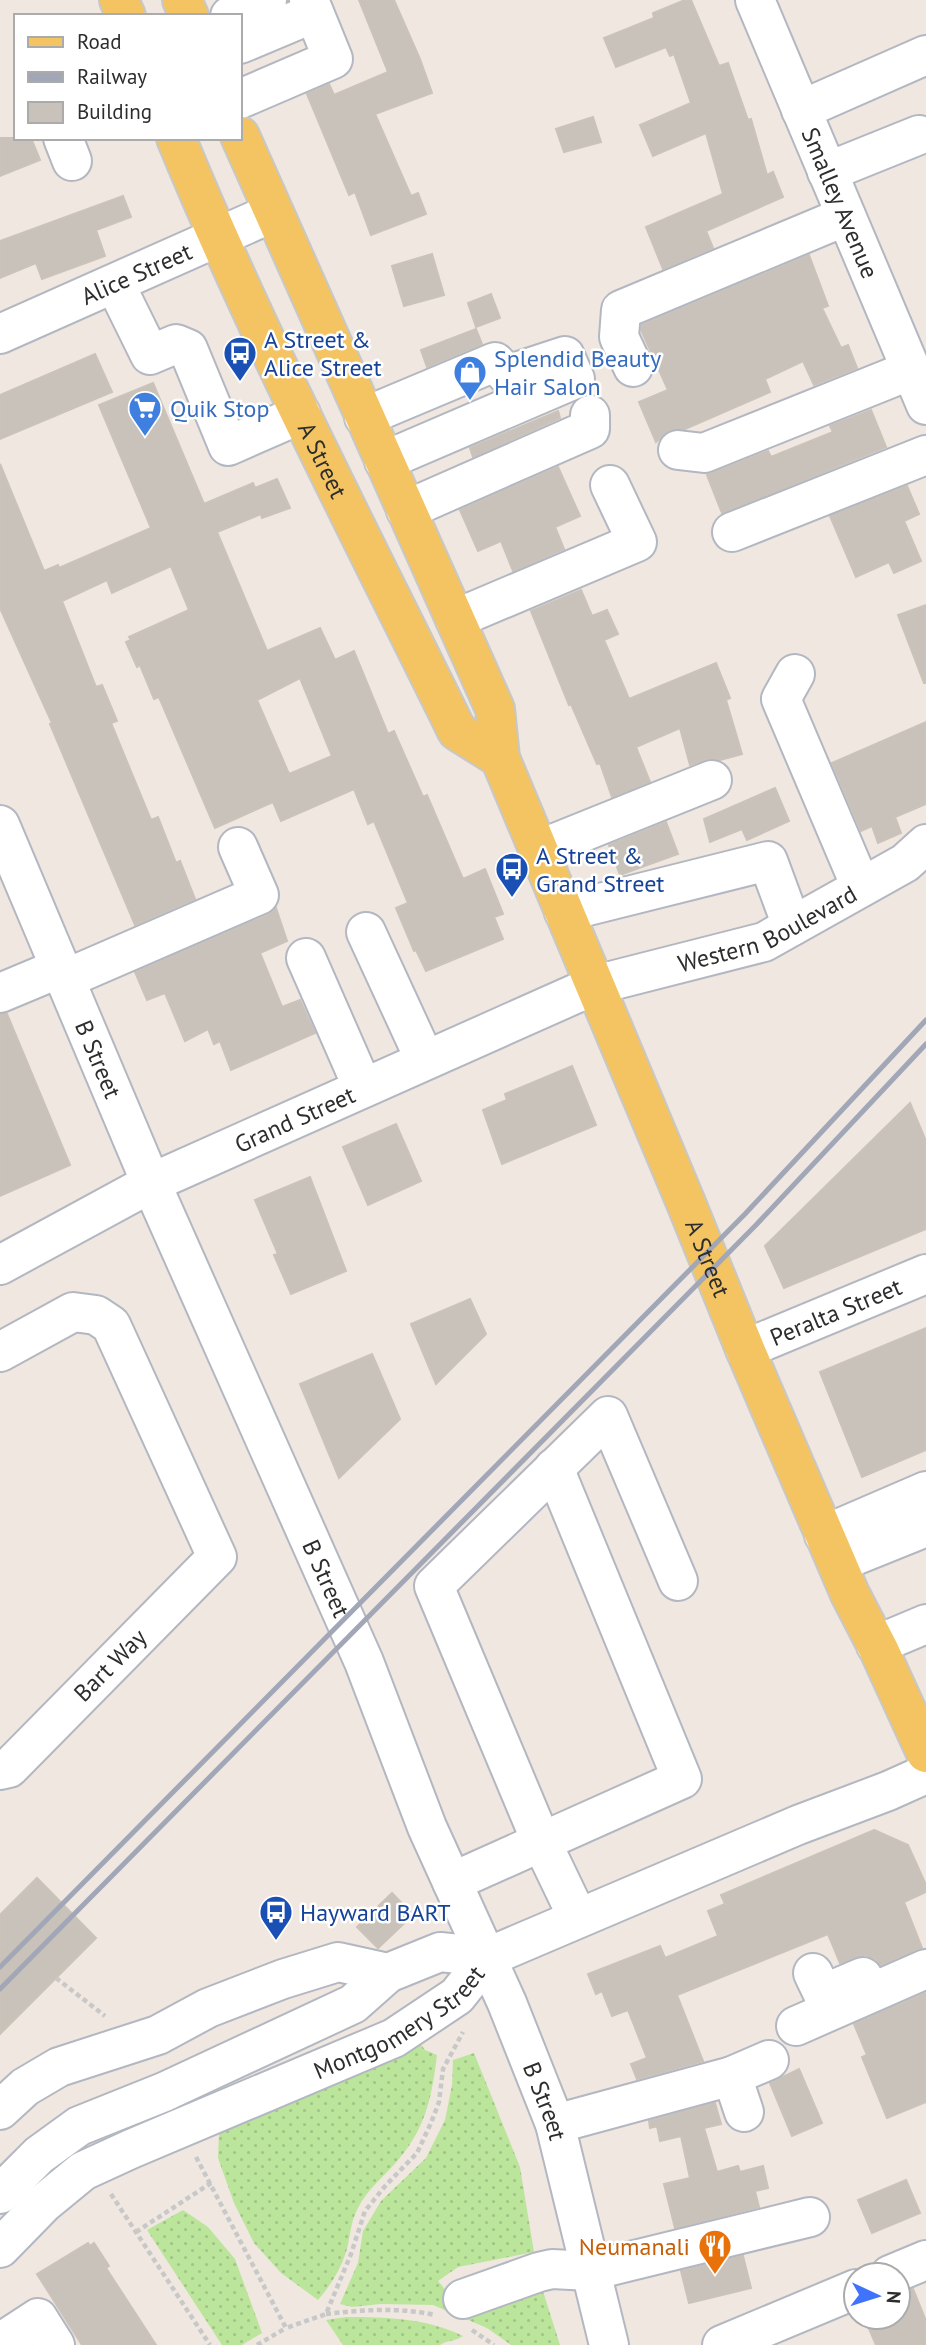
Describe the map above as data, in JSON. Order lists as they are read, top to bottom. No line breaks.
{"streets":{"main road":["A Street"],"street":["Smalley Avenue","Alice Street","Western Boulevard","B Street","Grand Street","Peralta Street","Bart Way","Montgomery Street"]},"crossings":[["Alice Street","A Street"],["A Street","Western Boulevard"],["A Street","Grand Street"],["A Street","Peralta Street"],["Western Boulevard","Grand Street"],["B Street","Grand Street"],["B Street","Montgomery Street"]],"places":{"bus stop":["A Street & Alice Street","A Street & Grand Street","Hayward BART"],"shop":["Splendid Beauty Hair Salon"],"supermarket":["Quik Stop"],"restaurant":["Neumanali"]},"legend":["Road","Railway","Building"],"north":"right"}
